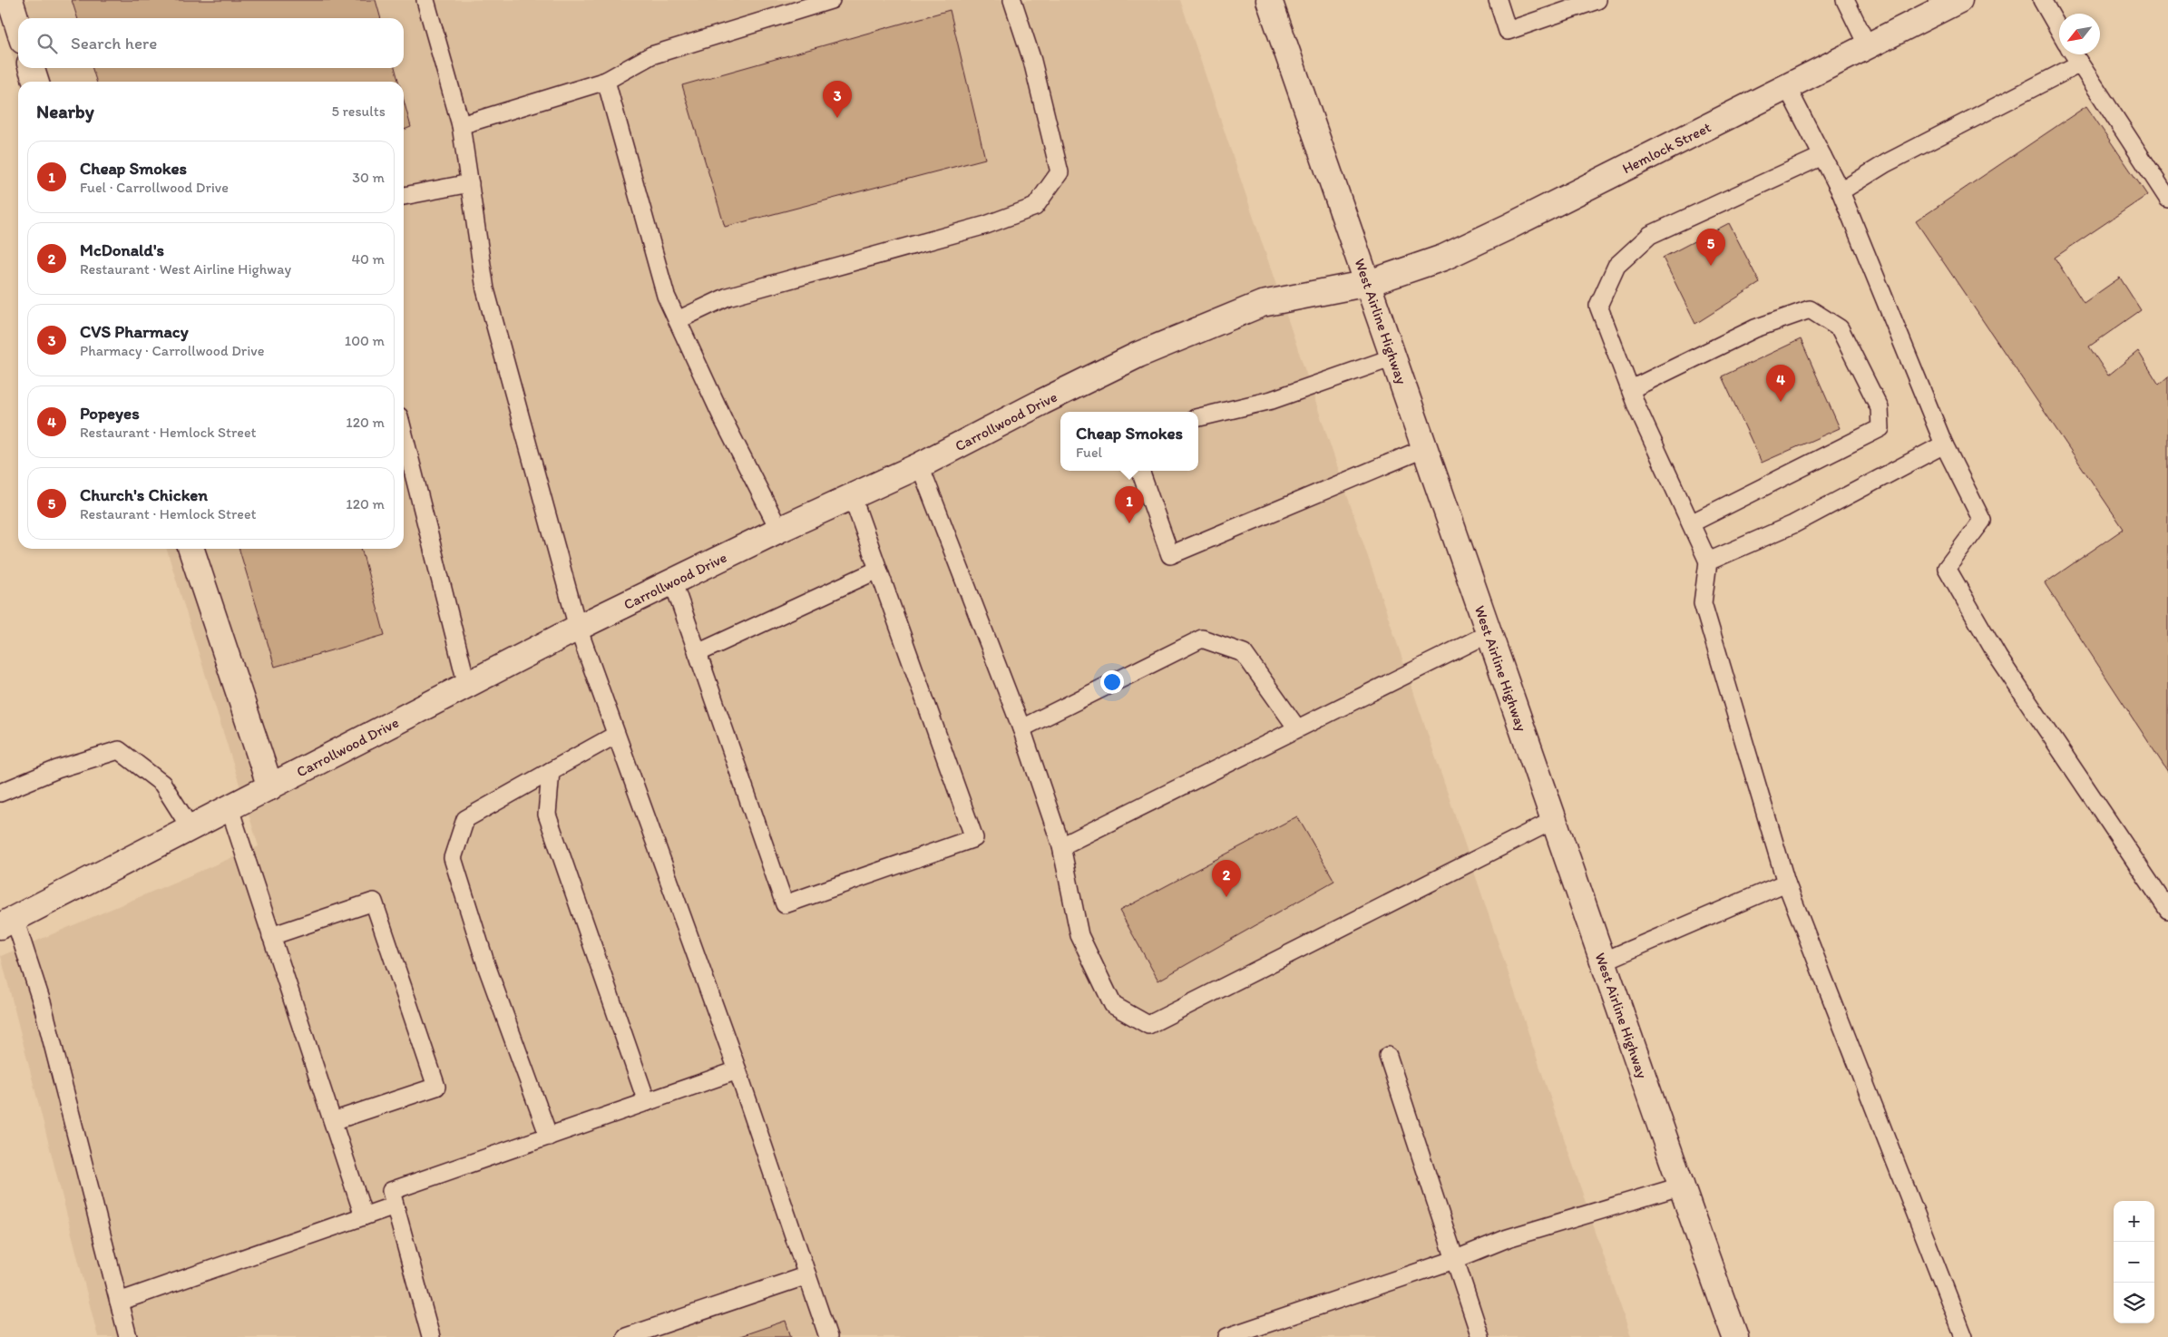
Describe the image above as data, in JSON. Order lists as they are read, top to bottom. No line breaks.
{"streets":{"main road":["Hemlock Street","West Airline Highway","Carrollwood Drive"]},"crossings":[["Hemlock Street","West Airline Highway"],["Hemlock Street","Carrollwood Drive"],["West Airline Highway","Carrollwood Drive"]],"north":"bottom left","page":{"search":"Search here","pins":["3","5","4","1","2"],"heading":["Nearby","5 results"],"list":[{"mark":"1","name":"Cheap Smokes","note":"Fuel · Carrollwood Drive","value":"30 m"},{"mark":"2","name":"McDonald's","note":"Restaurant · West Airline Highway","value":"40 m"},{"mark":"3","name":"CVS Pharmacy","note":"Pharmacy · Carrollwood Drive","value":"100 m"},{"mark":"4","name":"Popeyes","note":"Restaurant · Hemlock Street","value":"120 m"},{"mark":"5","name":"Church's Chicken","note":"Restaurant · Hemlock Street","value":"120 m"}],"popup":["Cheap Smokes","Fuel"],"map_buttons":["+","−"]}}
